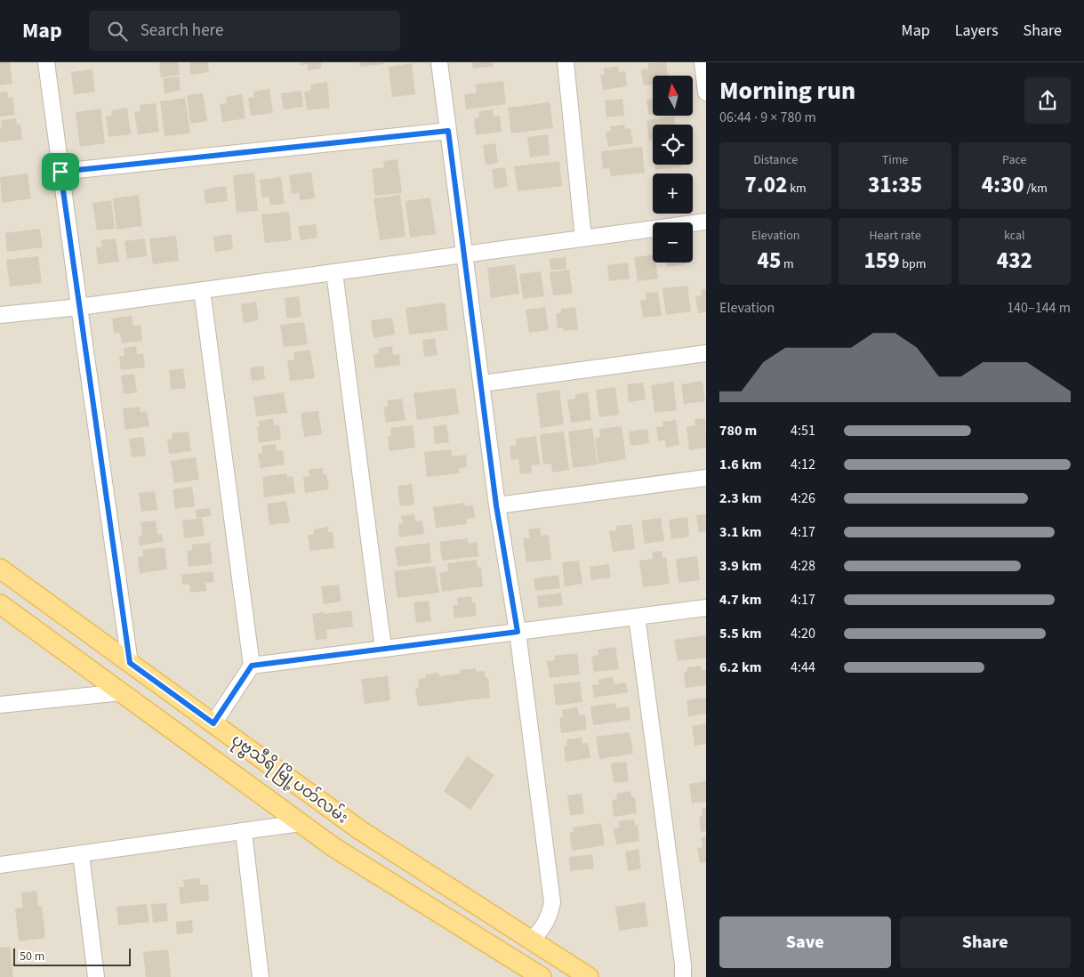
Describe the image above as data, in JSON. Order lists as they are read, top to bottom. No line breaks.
{"streets":{"main road":["ပုဗ္ဗသီရိ မြို့ပတ်လမ်း"]},"scale_bar":"50 m","north":"top","page":{"header":"Map","search":"Search here","nav":["Map","Layers","Share"],"heading":["Morning run","06:44 · 9 × 780 m"],"map_buttons":["+","−"],"stats":[["Distance","7.02 km"],["Time","31:35"],["Pace","4:30 /km"],["Elevation","45 m"],["Heart rate","159 bpm"],["kcal","432"]],"chart":["Elevation","140–144 m"],"list":[{"name":"780 m","note":"4:51"},{"name":"1.6 km","note":"4:12"},{"name":"2.3 km","note":"4:26"},{"name":"3.1 km","note":"4:17"},{"name":"3.9 km","note":"4:28"},{"name":"4.7 km","note":"4:17"},{"name":"5.5 km","note":"4:20"},{"name":"6.2 km","note":"4:44"}],"buttons":["Save","Share"],"scale":"50 m"}}
